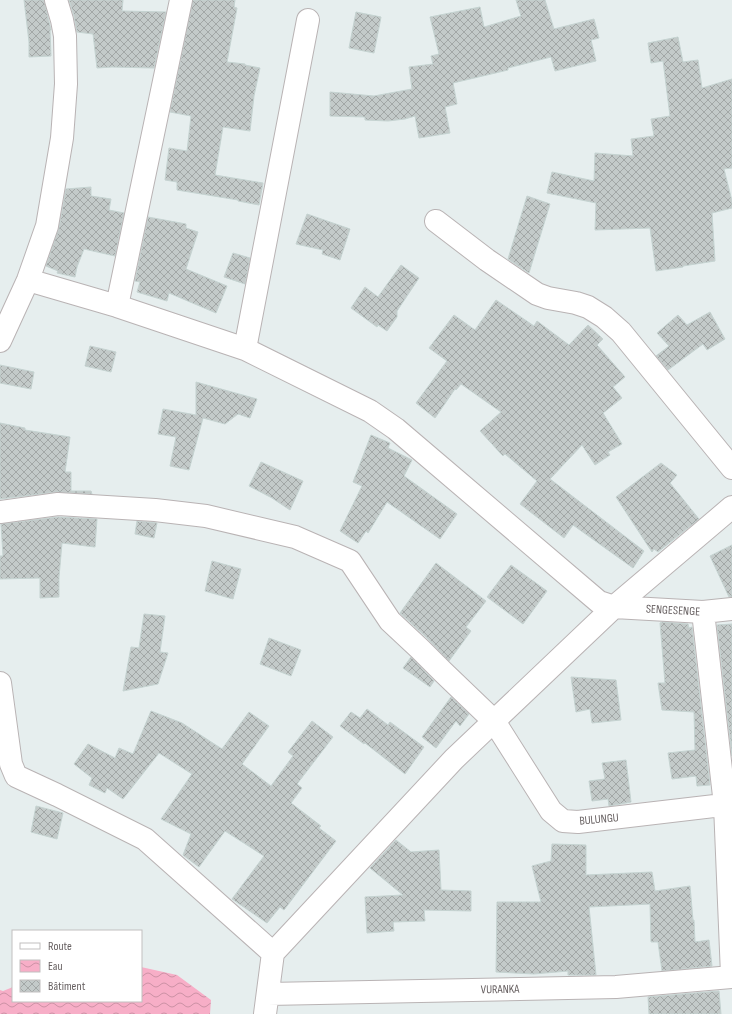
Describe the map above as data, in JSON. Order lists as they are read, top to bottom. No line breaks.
{"streets":{"street":["SENGESENGE","BULUNGU","VURANKA"]},"legend":["Route","Eau","Bâtiment"]}
